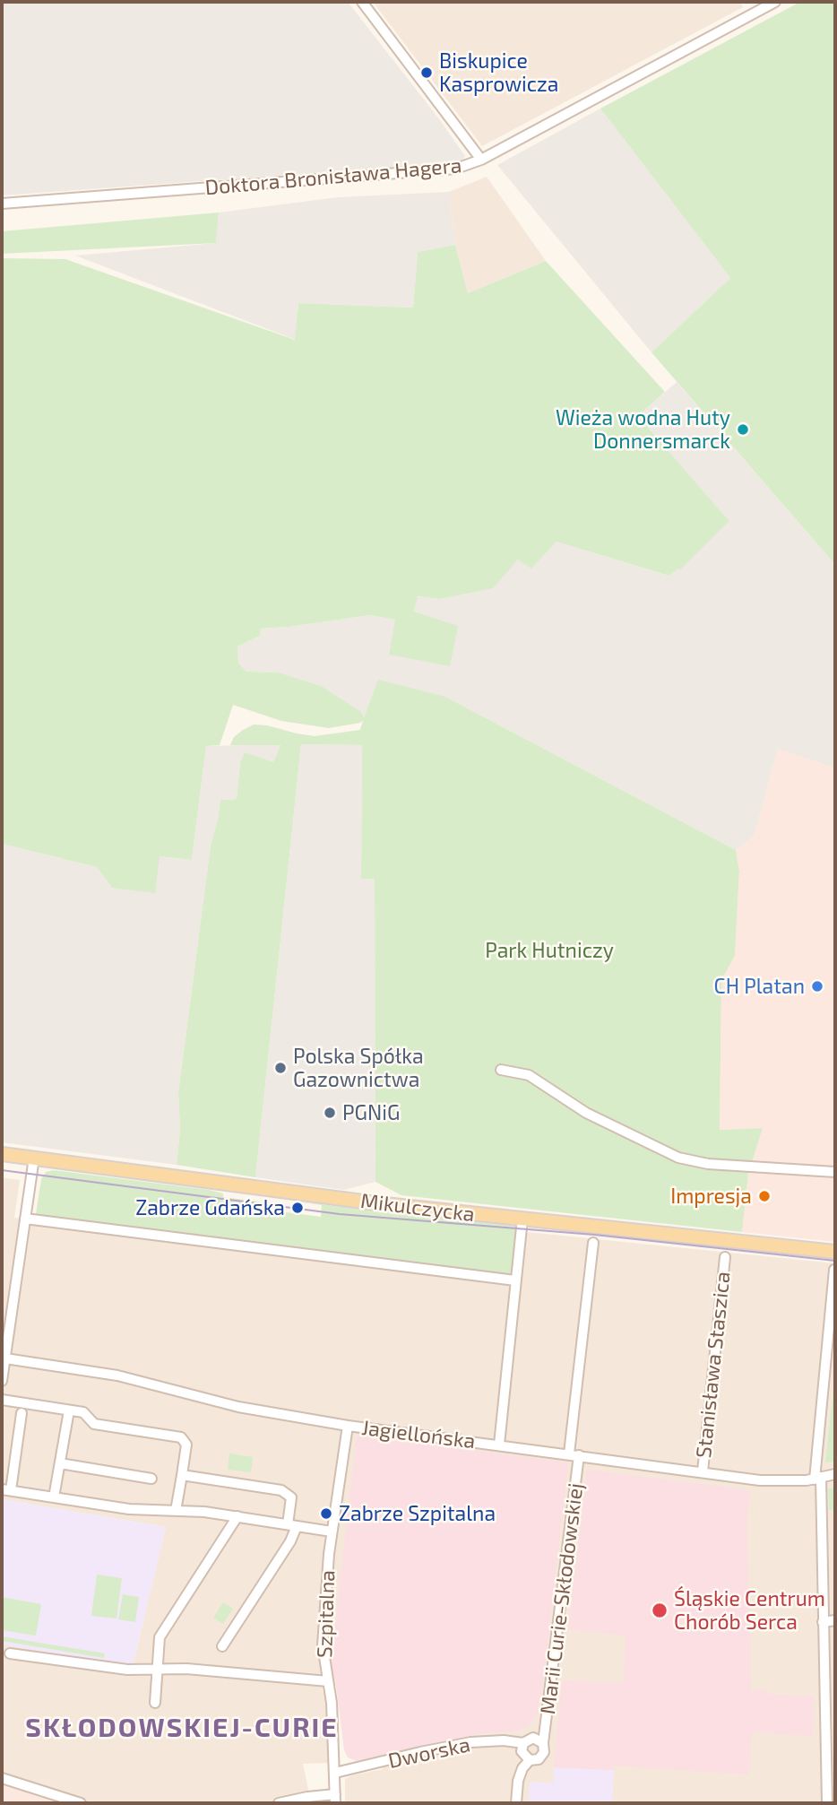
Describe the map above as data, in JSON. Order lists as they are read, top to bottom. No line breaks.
{"streets":{"main road":["Mikulczycka"],"street":["Doktora Bronisława Hagera","Stanisława Staszica","Jagiellońska","Marii Curie-Skłodowskiej","Szpitalna","Dworska"]},"crossings":[["Stanisława Staszica","Jagiellońska"],["Jagiellońska","Marii Curie-Skłodowskiej"],["Jagiellońska","Szpitalna"],["Marii Curie-Skłodowskiej","Dworska"],["Szpitalna","Dworska"]],"districts":["SKŁODOWSKIEJ-CURIE"],"parks":["Park Hutniczy"],"places":["Biskupice Kasprowicza","Wieża wodna Huty Donnersmarck","CH Platan","Polska Spółka Gazownictwa","PGNiG","Impresja","Zabrze Gdańska","Zabrze Szpitalna","Śląskie Centrum Chorób Serca"]}
